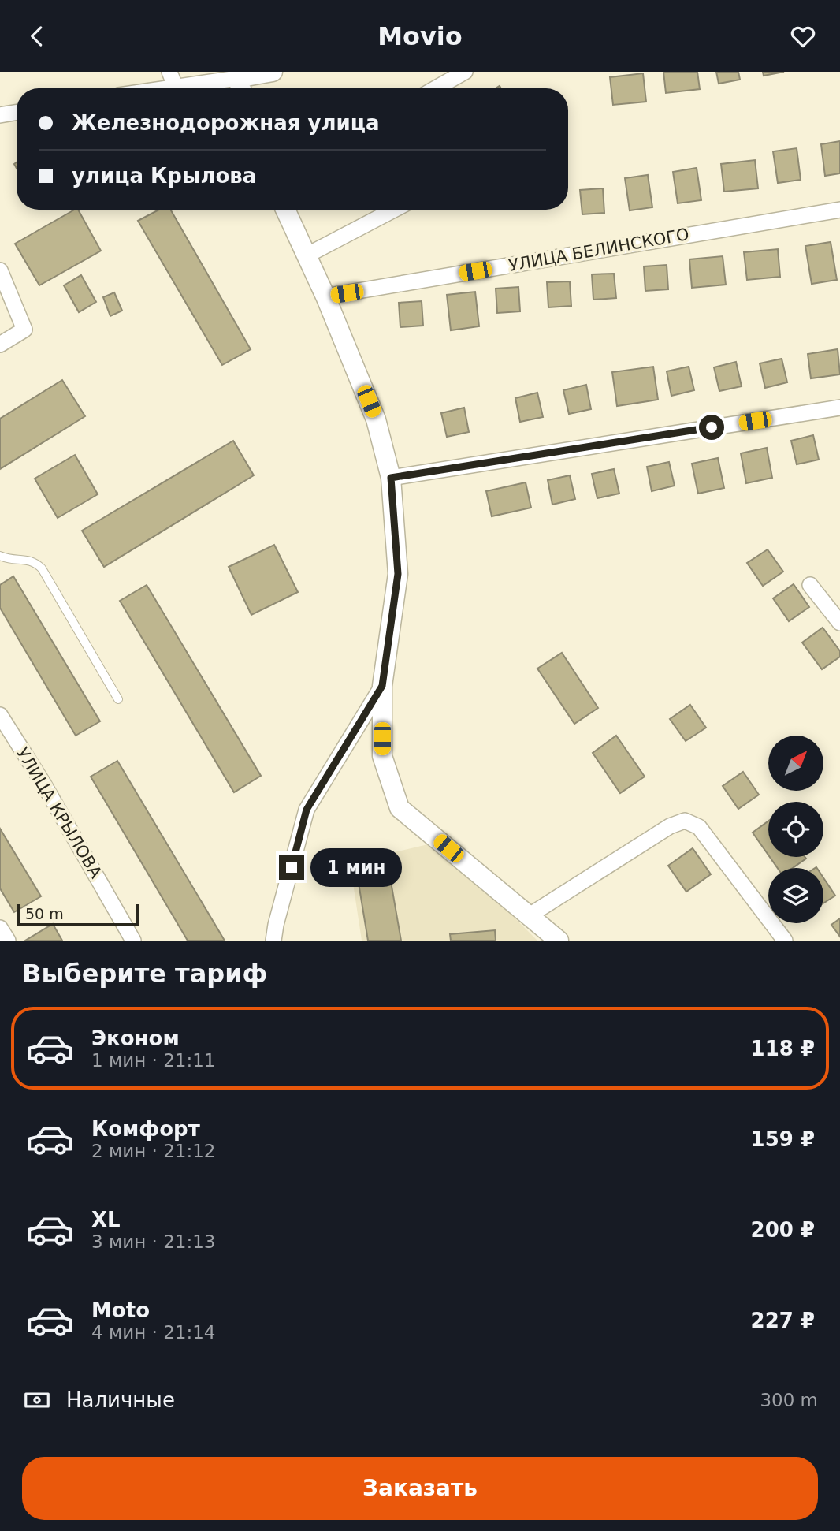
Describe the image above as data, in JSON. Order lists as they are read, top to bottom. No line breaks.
{"streets":{"street":["УЛИЦА БЕЛИНСКОГО","УЛИЦА КРЫЛОВА"]},"scale_bar":"50 m","north":"top right","page":{"header":"Movio","banner":["Железнодорожная улица","улица Крылова"],"bubble":"1 мин","scale":"50 m","heading":"Выберите тариф","list":[{"name":"Эконом","note":"1 мин · 21:11","value":"118 ₽"},{"name":"Комфорт","note":"2 мин · 21:12","value":"159 ₽"},{"name":"XL","note":"3 мин · 21:13","value":"200 ₽"},{"name":"Moto","note":"4 мин · 21:14","value":"227 ₽"}],"pay":["Наличные","300 m"],"buttons":"Заказать"}}
